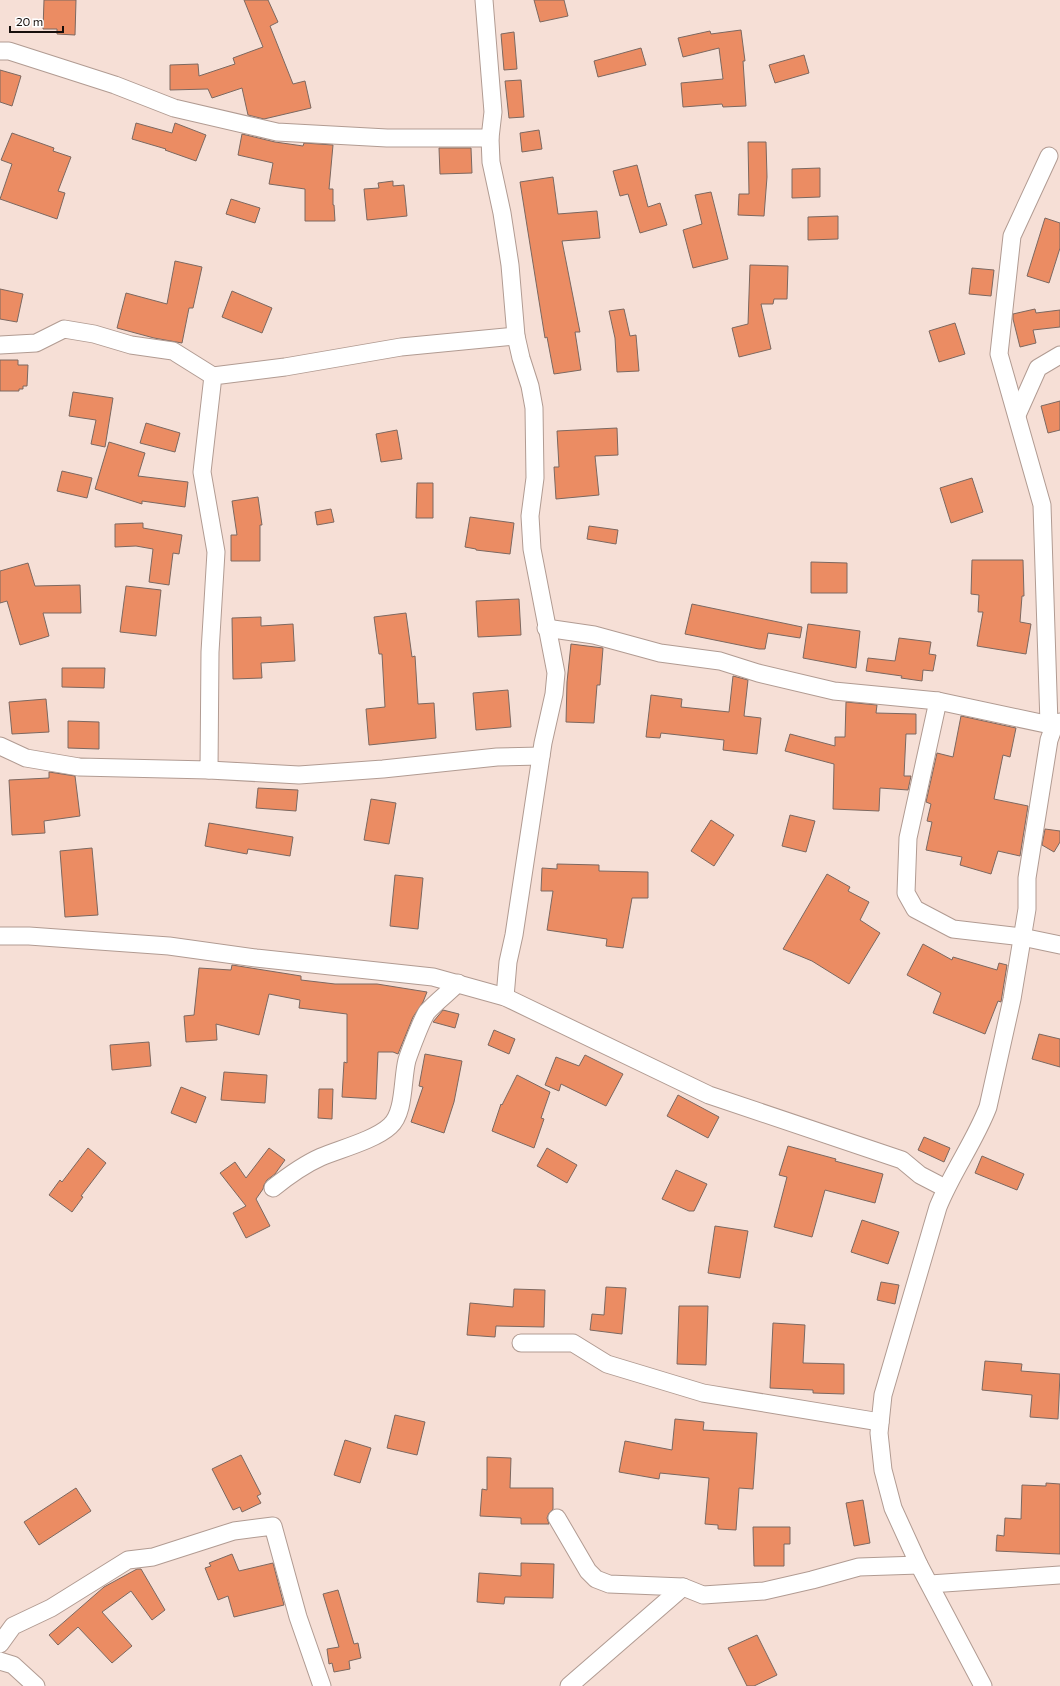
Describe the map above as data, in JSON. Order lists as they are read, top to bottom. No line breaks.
{"scale_bar":"20 m"}
